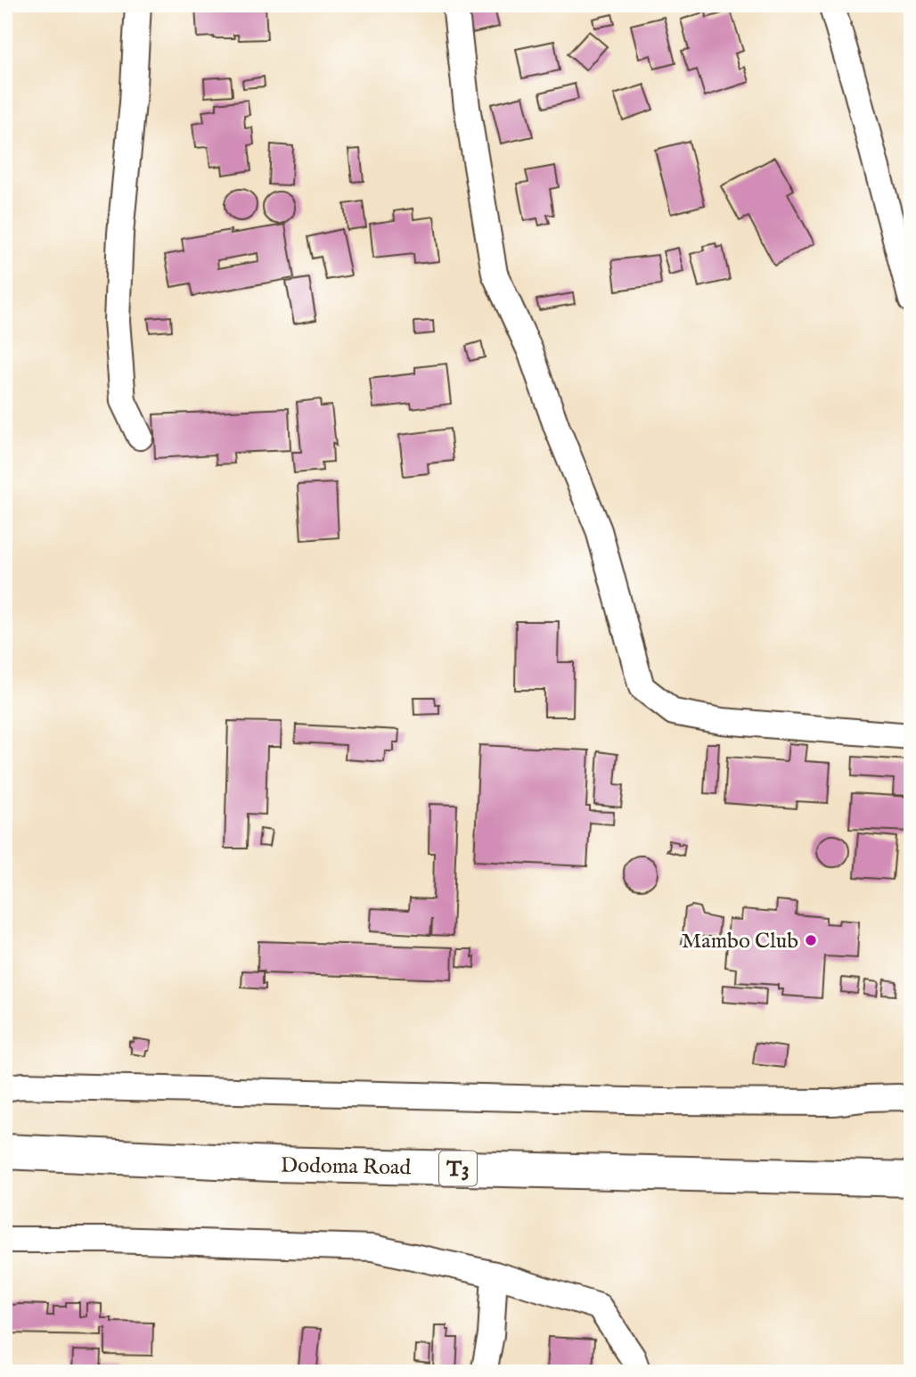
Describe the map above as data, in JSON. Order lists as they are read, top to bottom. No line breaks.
{"streets":{"highway":["Dodoma Road","T3"]},"places":["Mambo Club"]}
